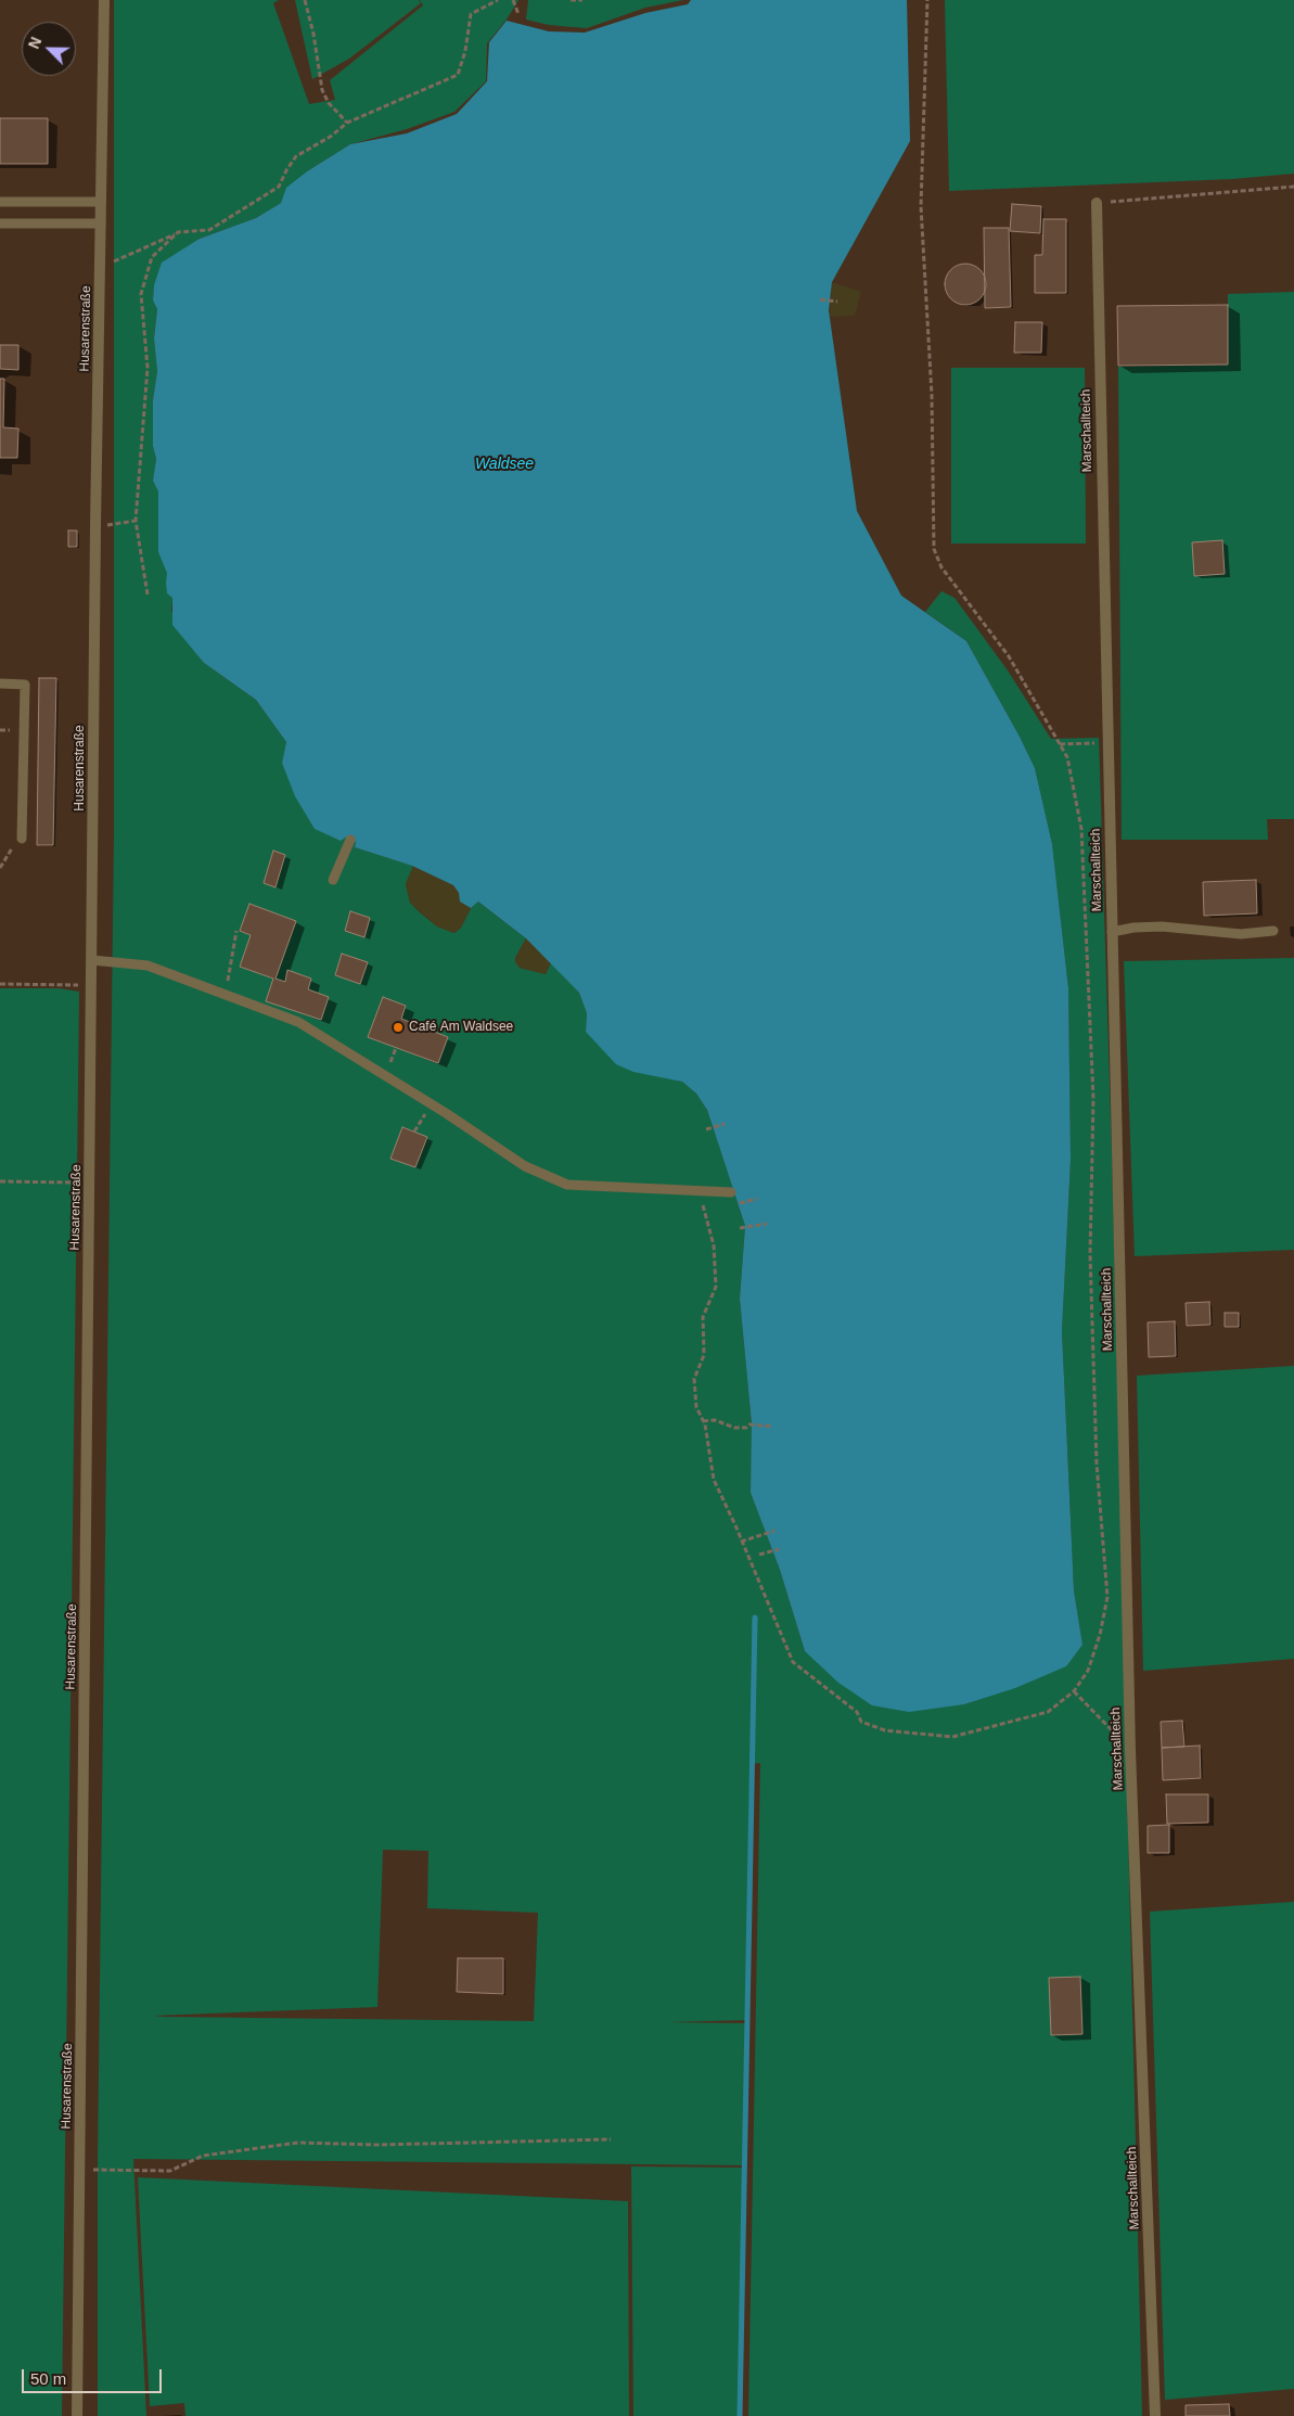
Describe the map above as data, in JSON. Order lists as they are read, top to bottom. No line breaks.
{"streets":{"street":["Husarenstraße","Marschallteich"]},"water":["Waldsee"],"places":["Café Am Waldsee"],"scale_bar":"50 m","north":"top left"}
